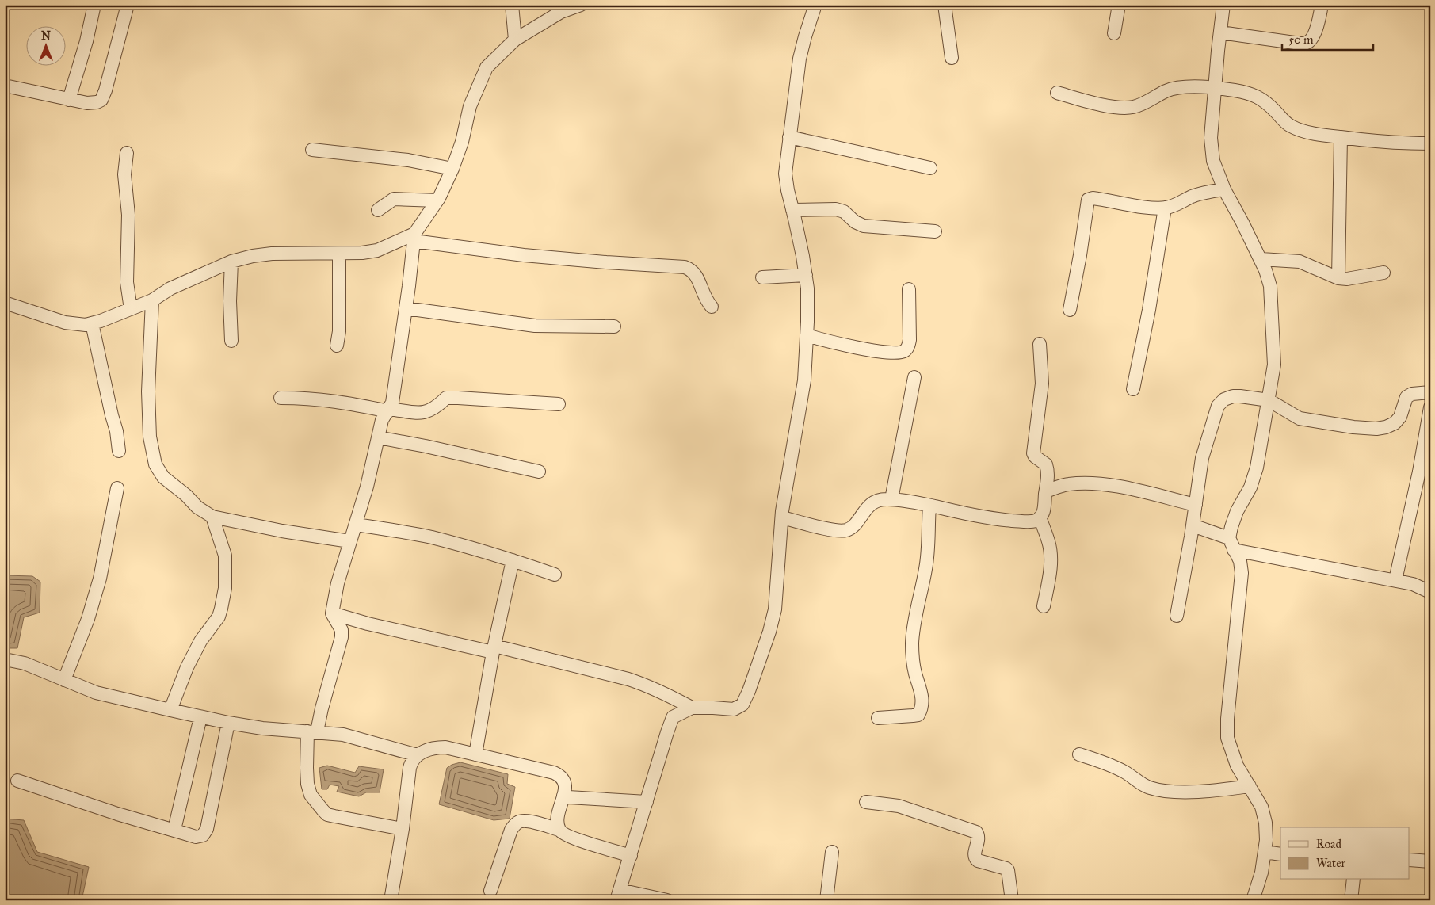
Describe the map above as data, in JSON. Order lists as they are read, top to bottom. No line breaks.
{"legend":["Road","Water"],"scale_bar":"50 m","north":"top"}
